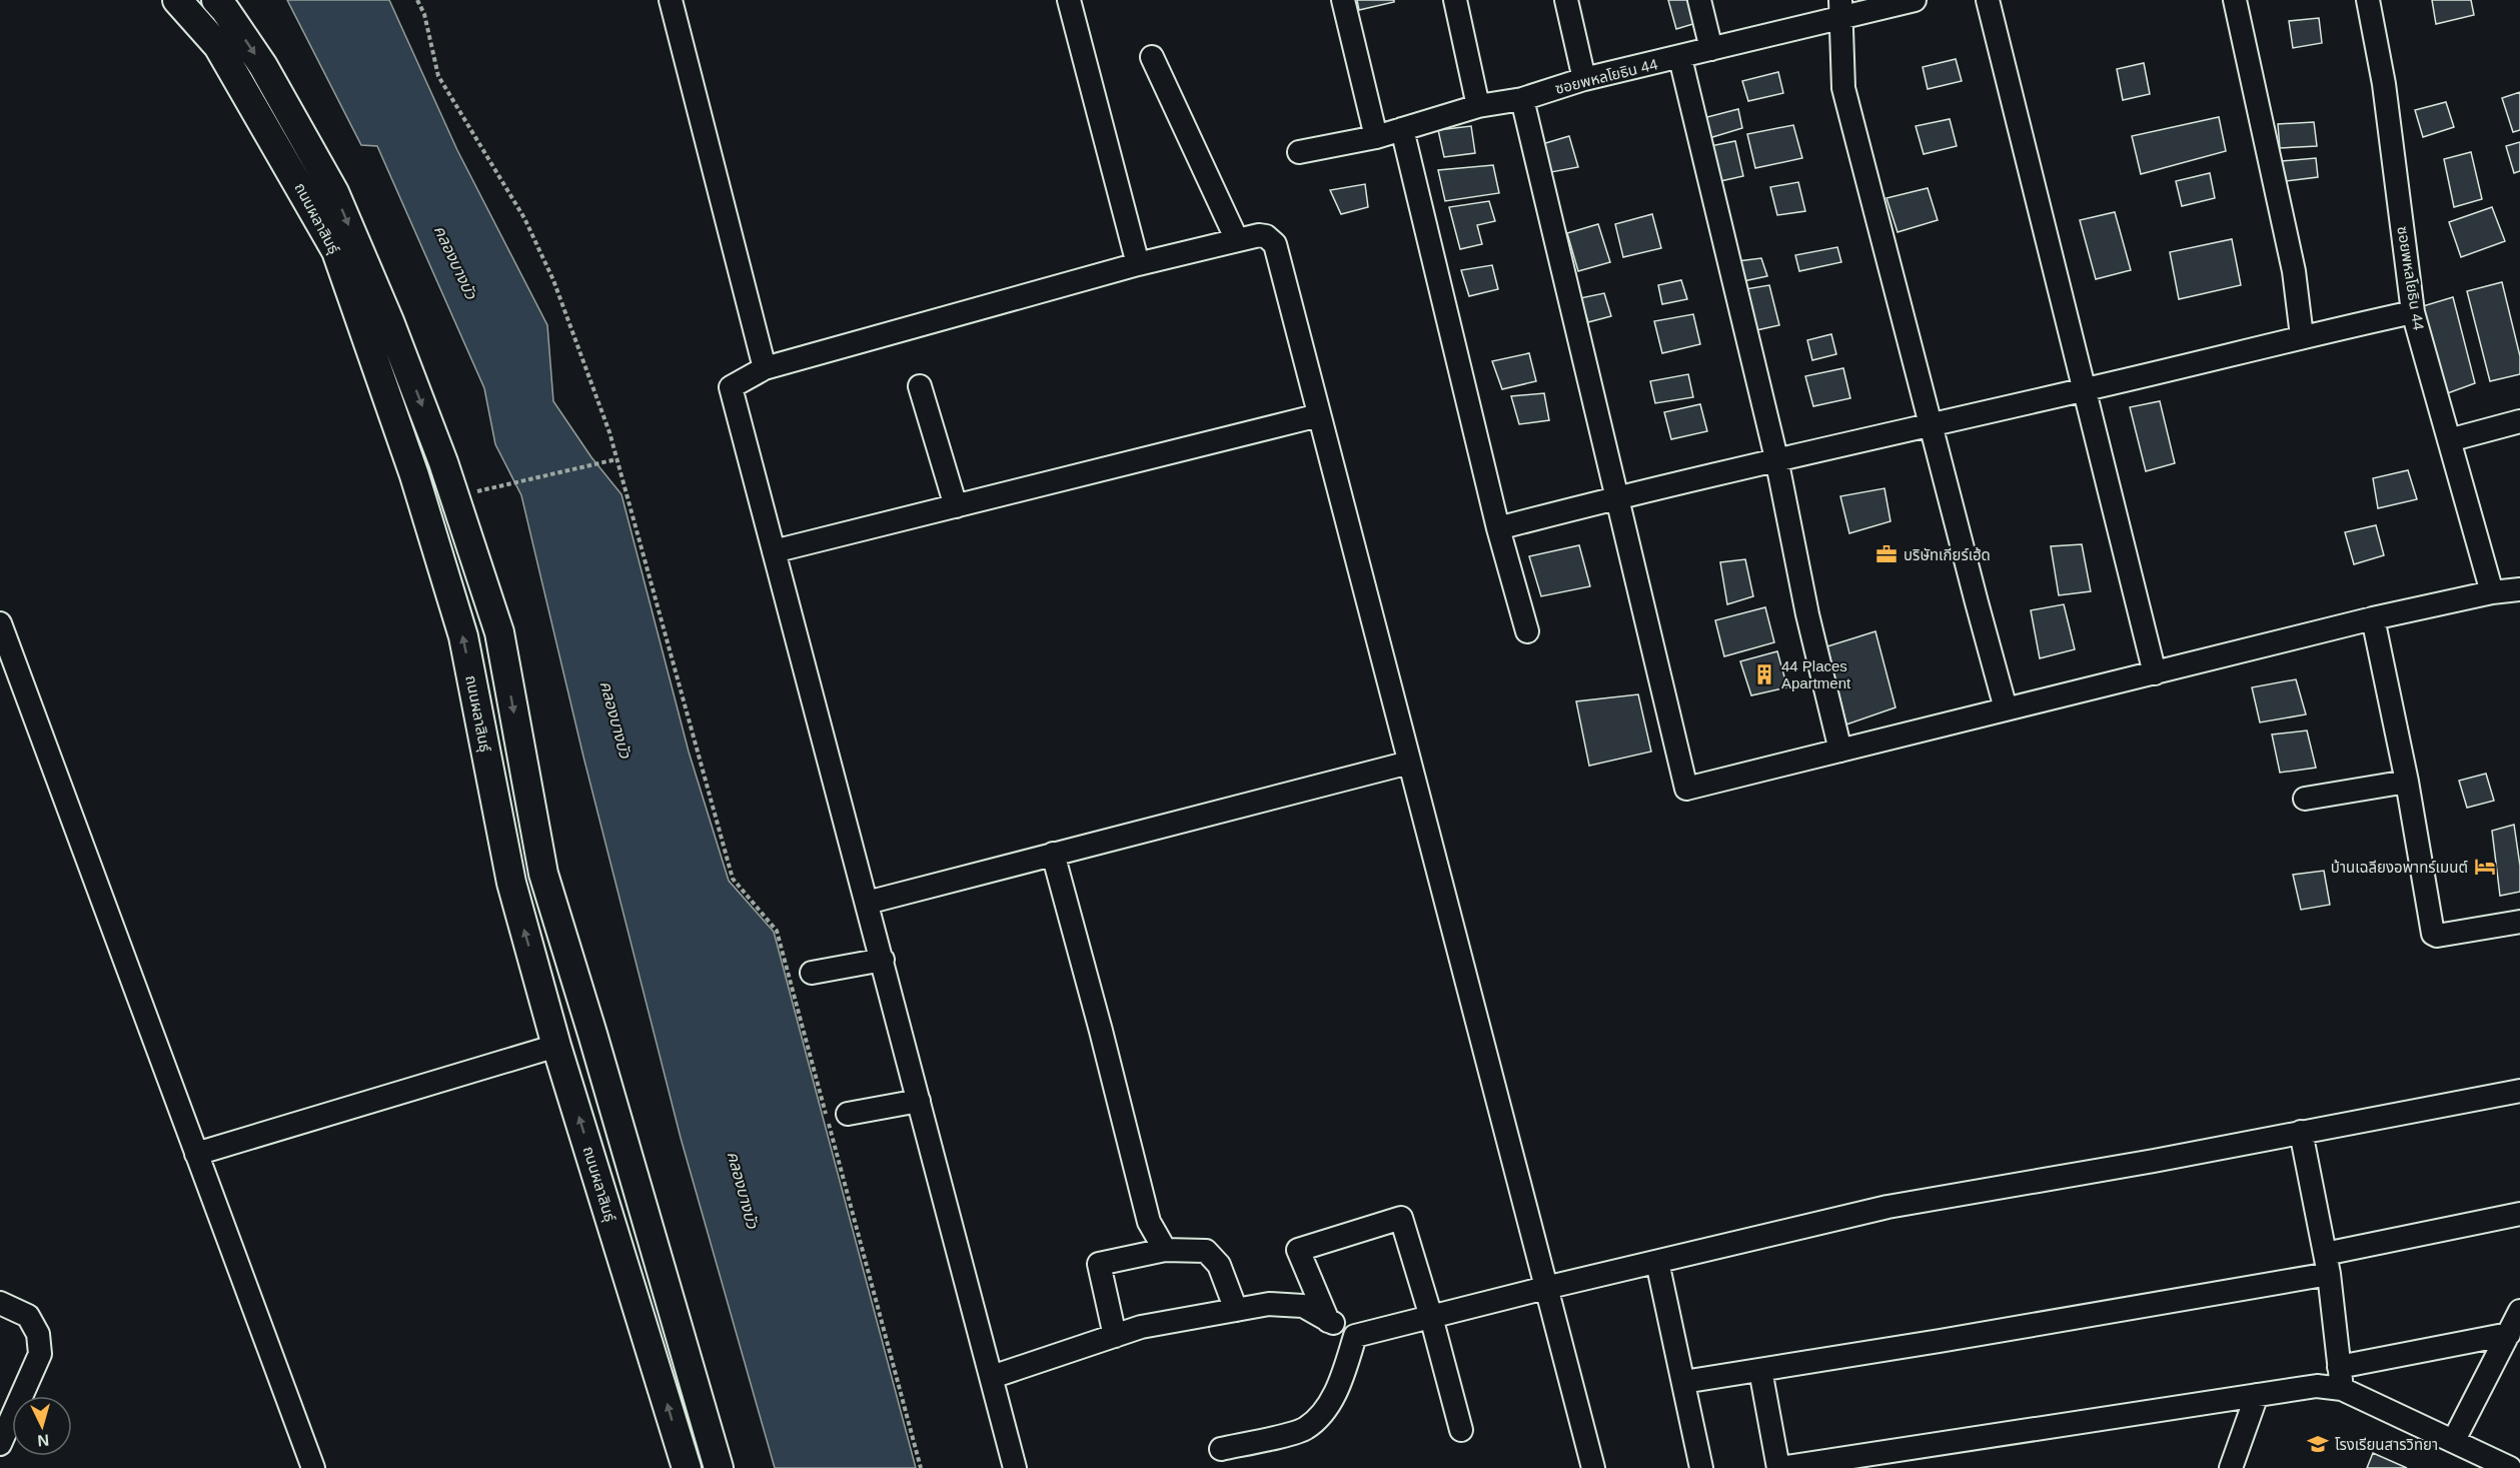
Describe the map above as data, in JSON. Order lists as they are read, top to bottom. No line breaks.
{"streets":{"main road":["ถนนผลาสินธุ์"],"street":["ซอยพหลโยธิน 44"]},"water":["คลองบางบัว"],"places":{"office":["บริษัทเกียร์เฮ้ด"],"building":["44 Places Apartment"],"hotel":["บ้านเฉลียงอพาทร์เมนต์"],"school or university":["โรงเรียนสารวิทยา"]},"north":"bottom"}
